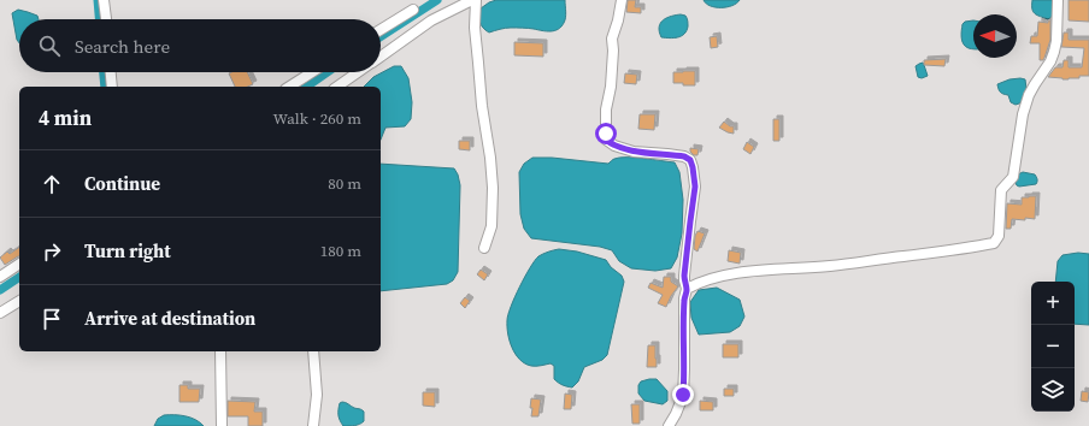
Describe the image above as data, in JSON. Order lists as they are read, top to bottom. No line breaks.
{"north":"left","page":{"search":"Search here","heading":["4 min","Walk · 260 m"],"list":[["Continue","80 m"],["Turn right","180 m"],"Arrive at destination"],"map_buttons":["+","−"]}}
